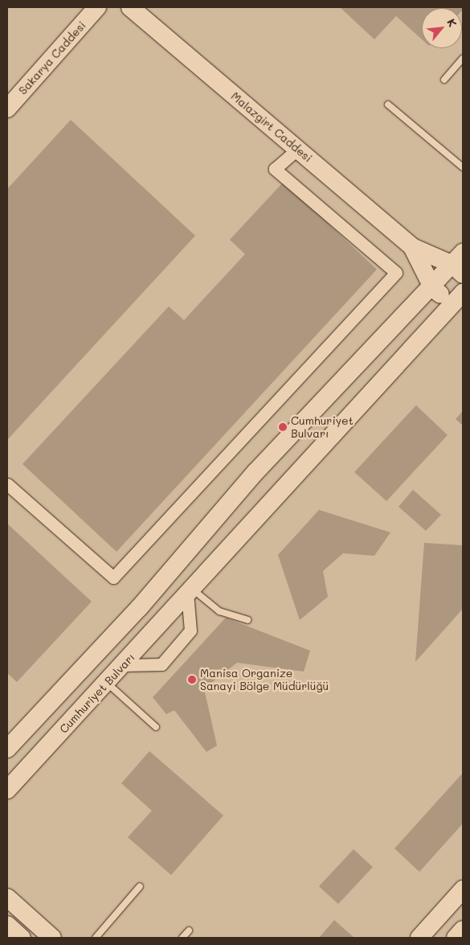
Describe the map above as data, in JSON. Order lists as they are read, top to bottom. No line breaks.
{"streets":{"main road":["Sakarya Caddesi","Malazgirt Caddesi","Cumhuriyet Bulvarı"]},"places":["Cumhuriyet Bulvarı","Manisa Organize Sanayi Bölge Müdürlüğü"],"north":"top right"}
